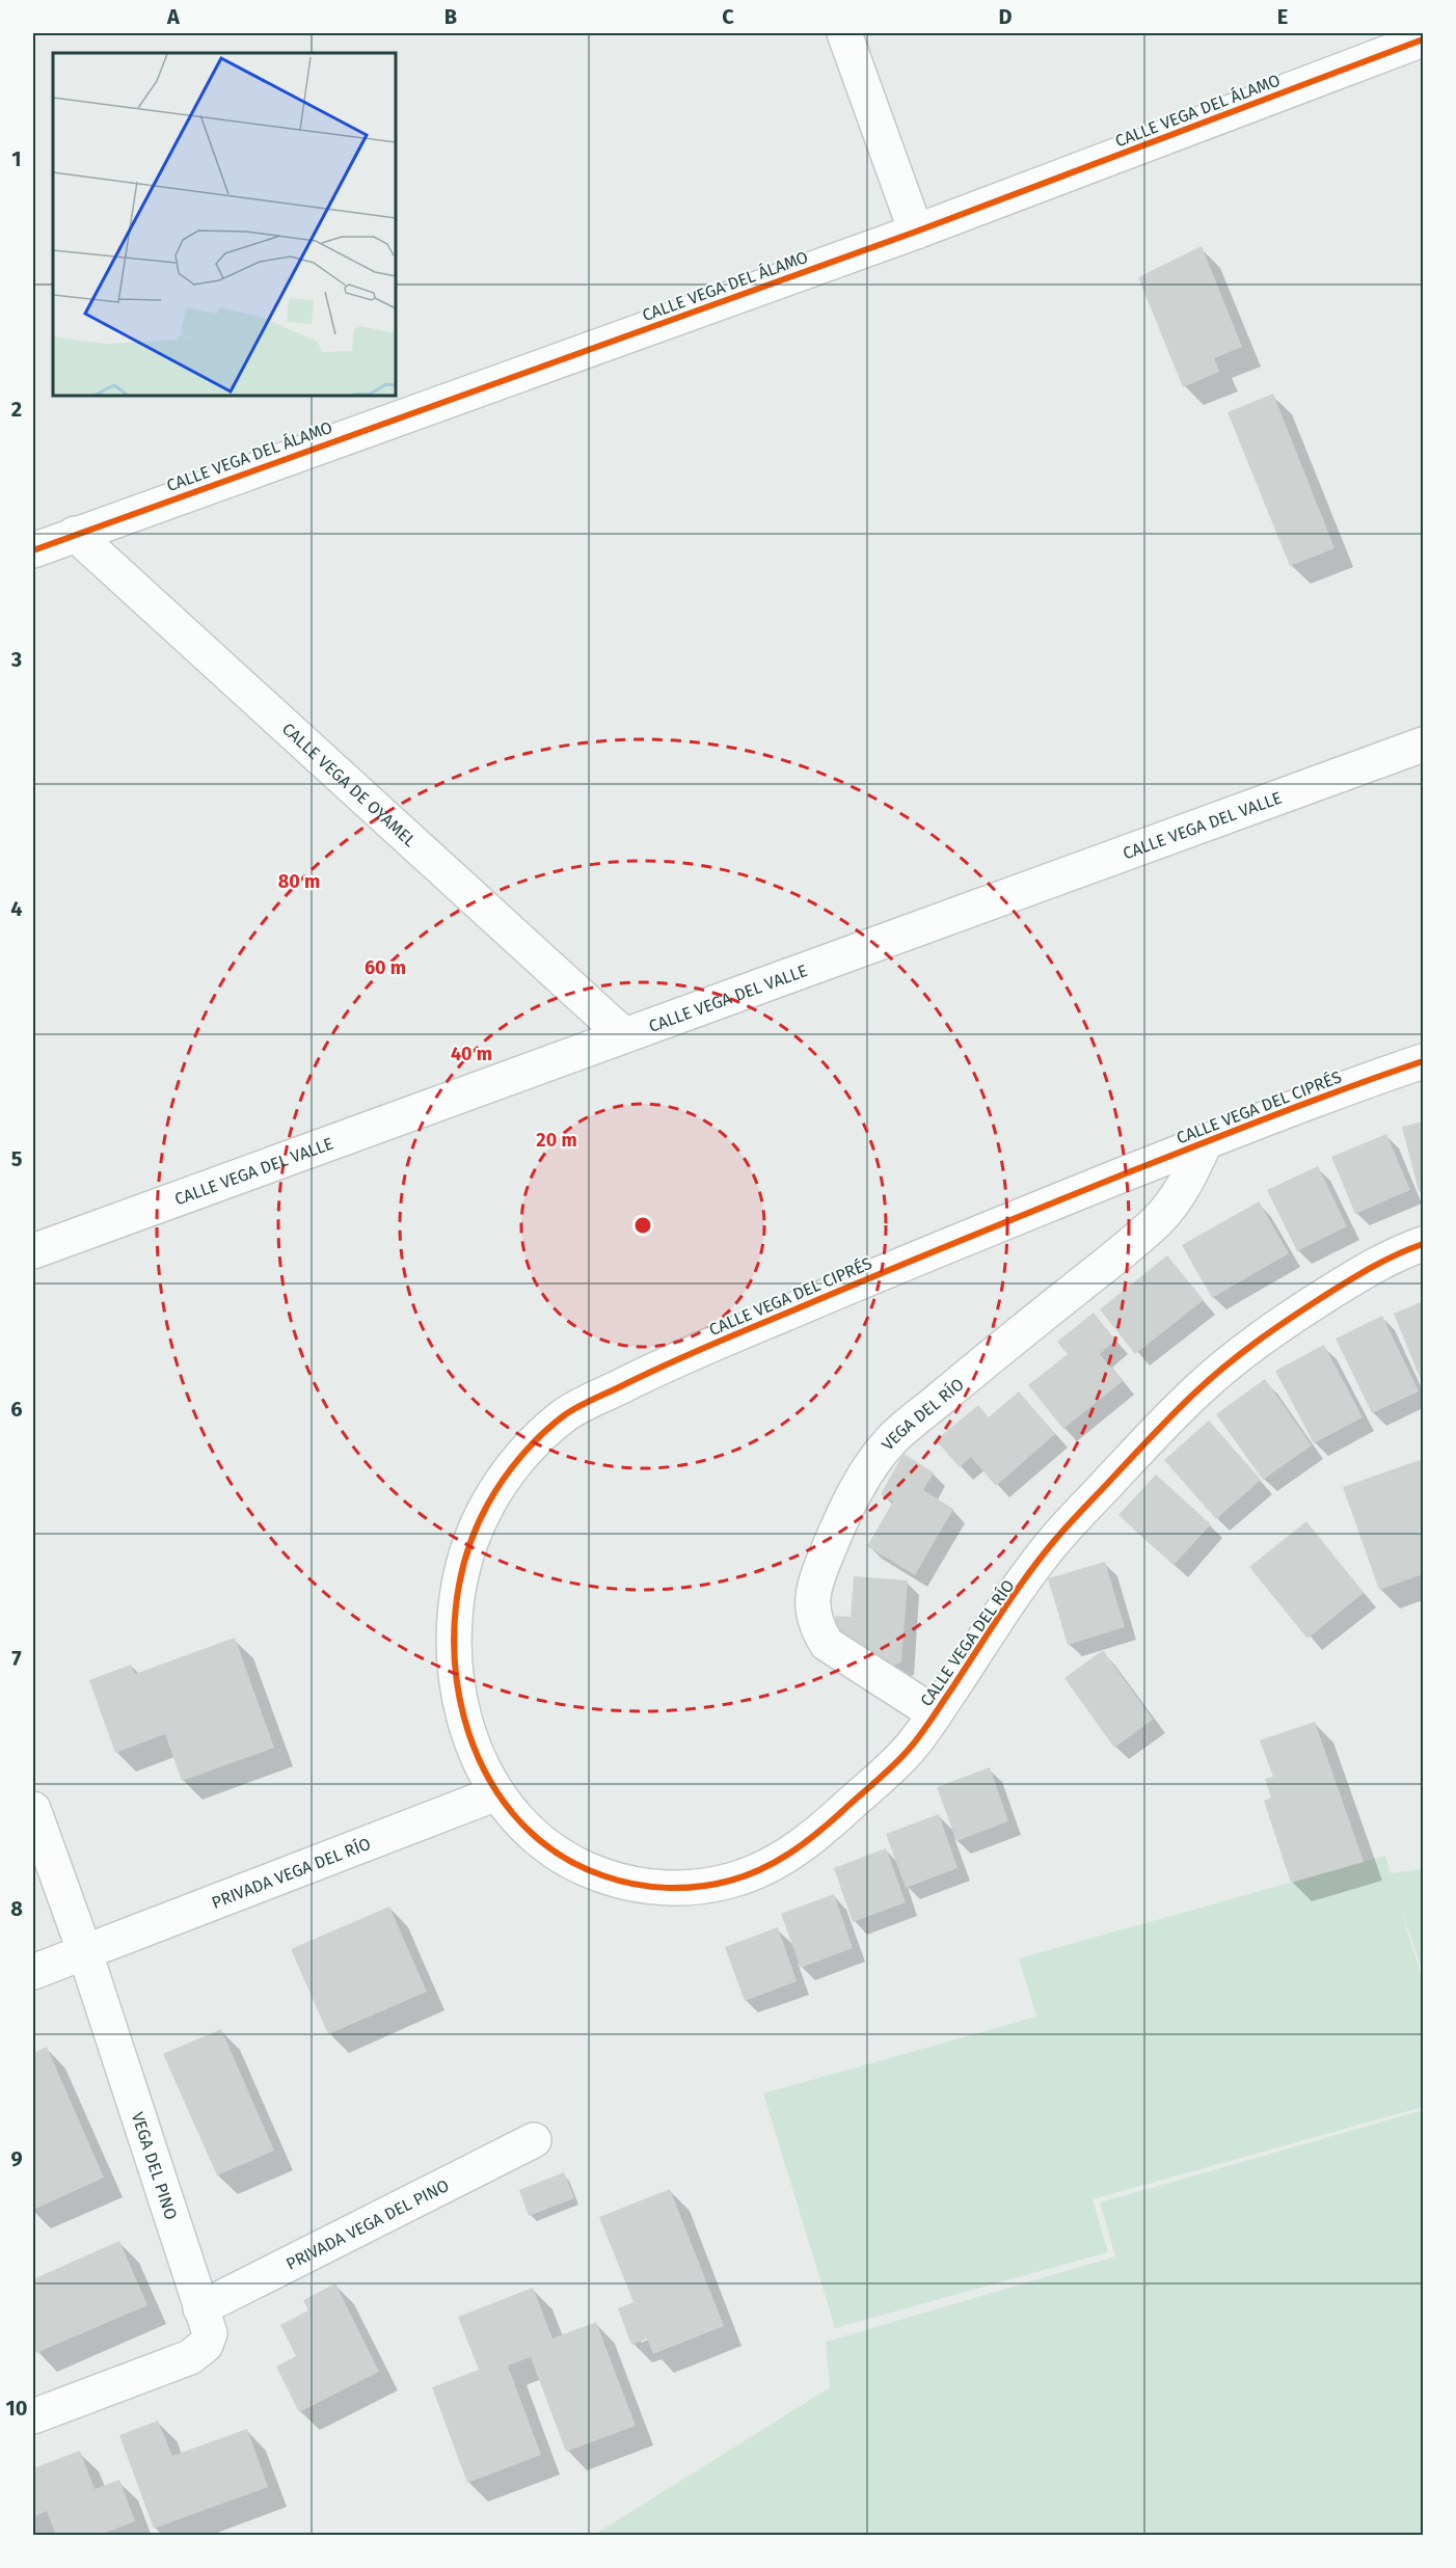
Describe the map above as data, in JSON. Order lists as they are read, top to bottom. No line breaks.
{"streets":{"street":["CALLE VEGA DEL ÁLAMO","CALLE VEGA DE OYAMEL","CALLE VEGA DEL VALLE","CALLE VEGA DEL CIPRÉS","VEGA DEL RÍO","CALLE VEGA DEL RÍO","PRIVADA VEGA DEL RÍO","VEGA DEL PINO","PRIVADA VEGA DEL PINO"]},"crossings":[["CALLE VEGA DEL ÁLAMO","CALLE VEGA DE OYAMEL"],["CALLE VEGA DE OYAMEL","CALLE VEGA DEL VALLE"],["CALLE VEGA DEL CIPRÉS","VEGA DEL RÍO"],["CALLE VEGA DEL CIPRÉS","CALLE VEGA DEL RÍO"],["CALLE VEGA DEL CIPRÉS","PRIVADA VEGA DEL RÍO"],["VEGA DEL RÍO","CALLE VEGA DEL RÍO"],["CALLE VEGA DEL RÍO","PRIVADA VEGA DEL RÍO"],["PRIVADA VEGA DEL RÍO","VEGA DEL PINO"],["VEGA DEL PINO","PRIVADA VEGA DEL PINO"]],"grid":{"columns":["A","B","C","D","E"],"rows":["1","2","3","4","5","6","7","8","9","10"]},"rings":["80 m","60 m","40 m","20 m"]}
